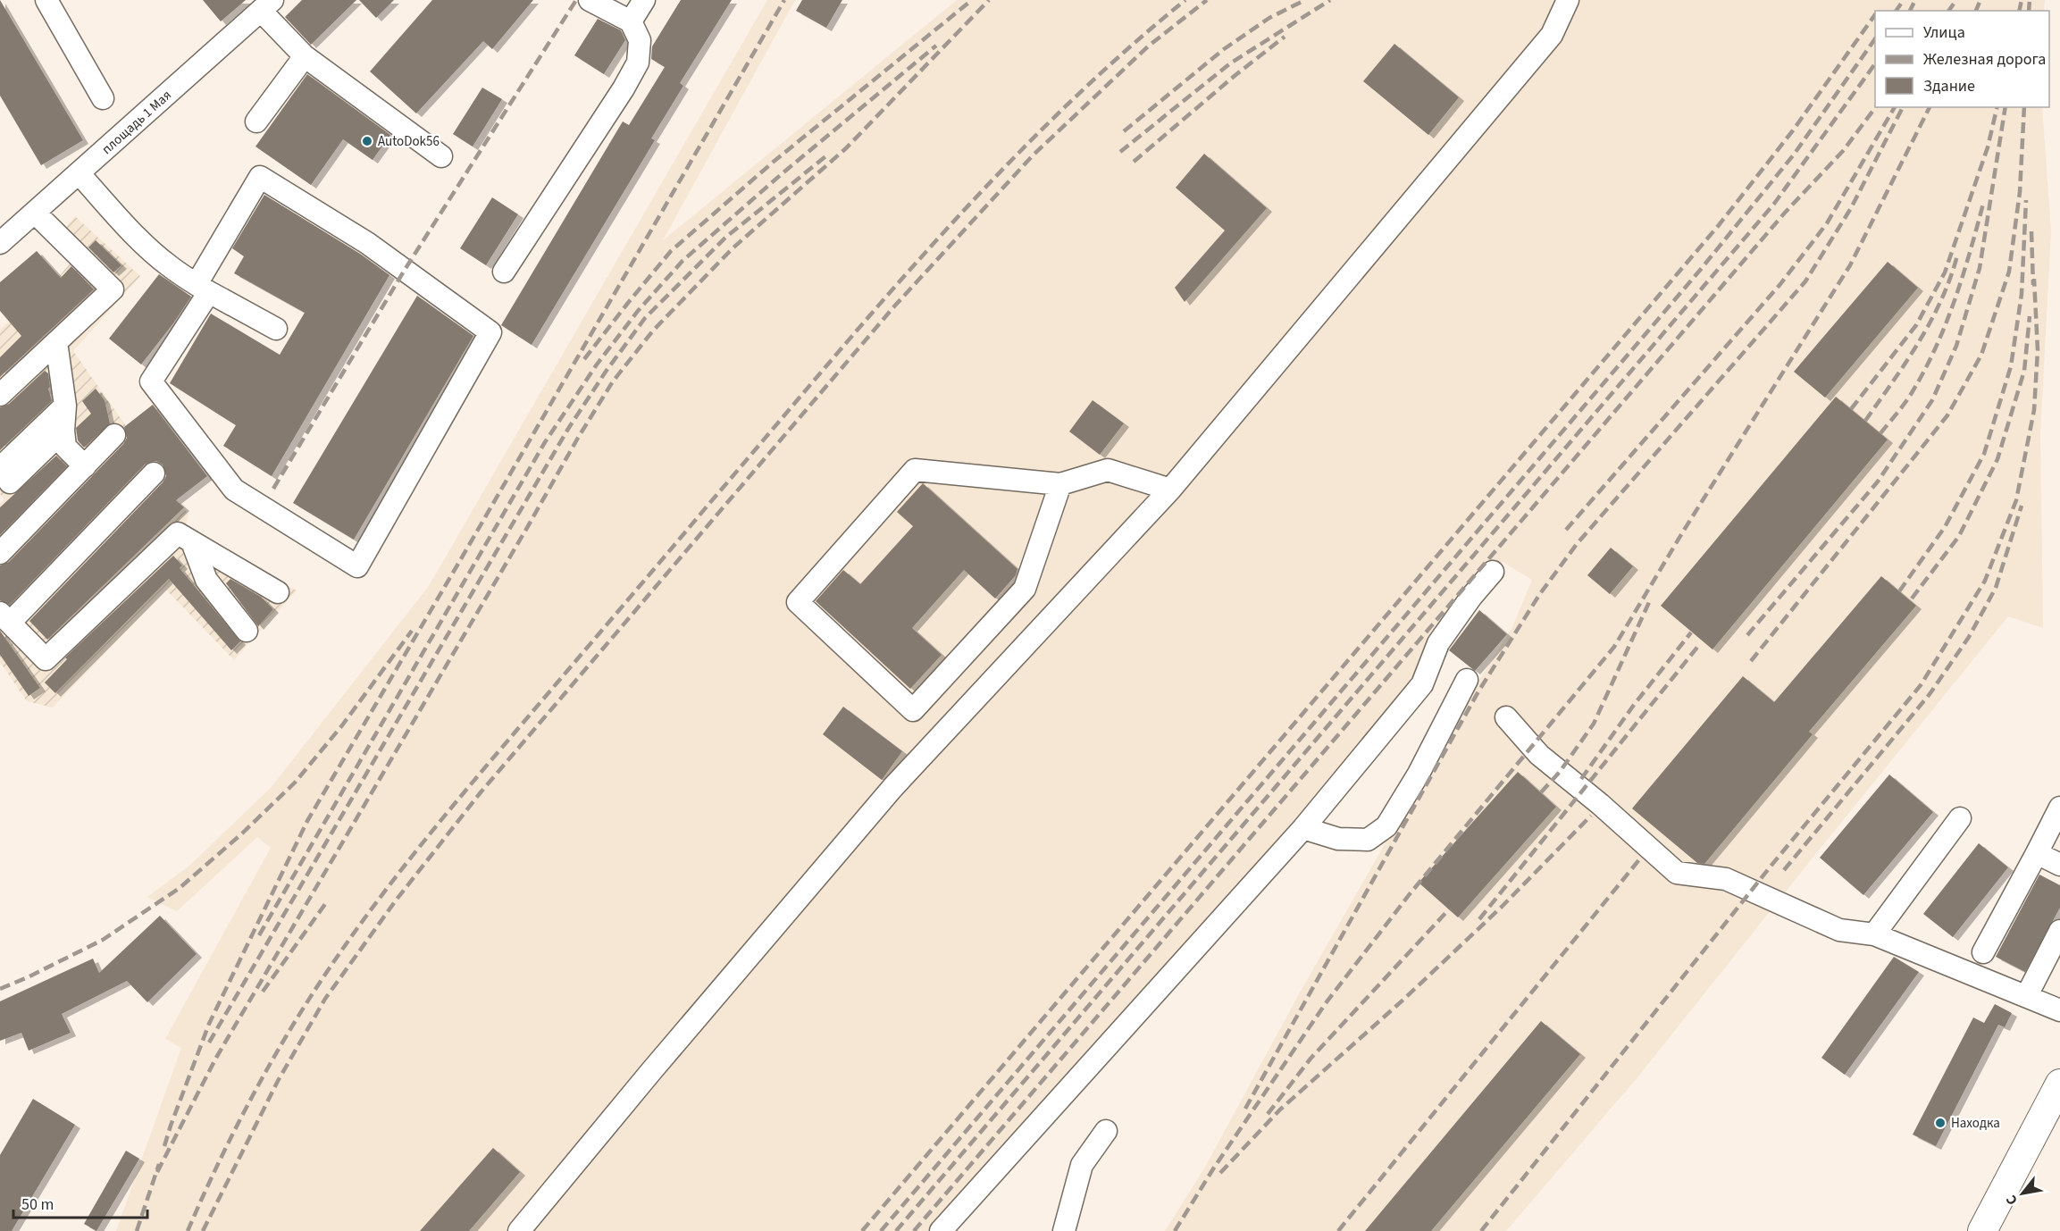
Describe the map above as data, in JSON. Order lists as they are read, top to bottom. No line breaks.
{"streets":{"street":["площадь 1 Мая"]},"places":["AutoDok56","Находка"],"legend":["Улица","Железная дорога","Здание"],"scale_bar":"50 m","north":"bottom left"}
